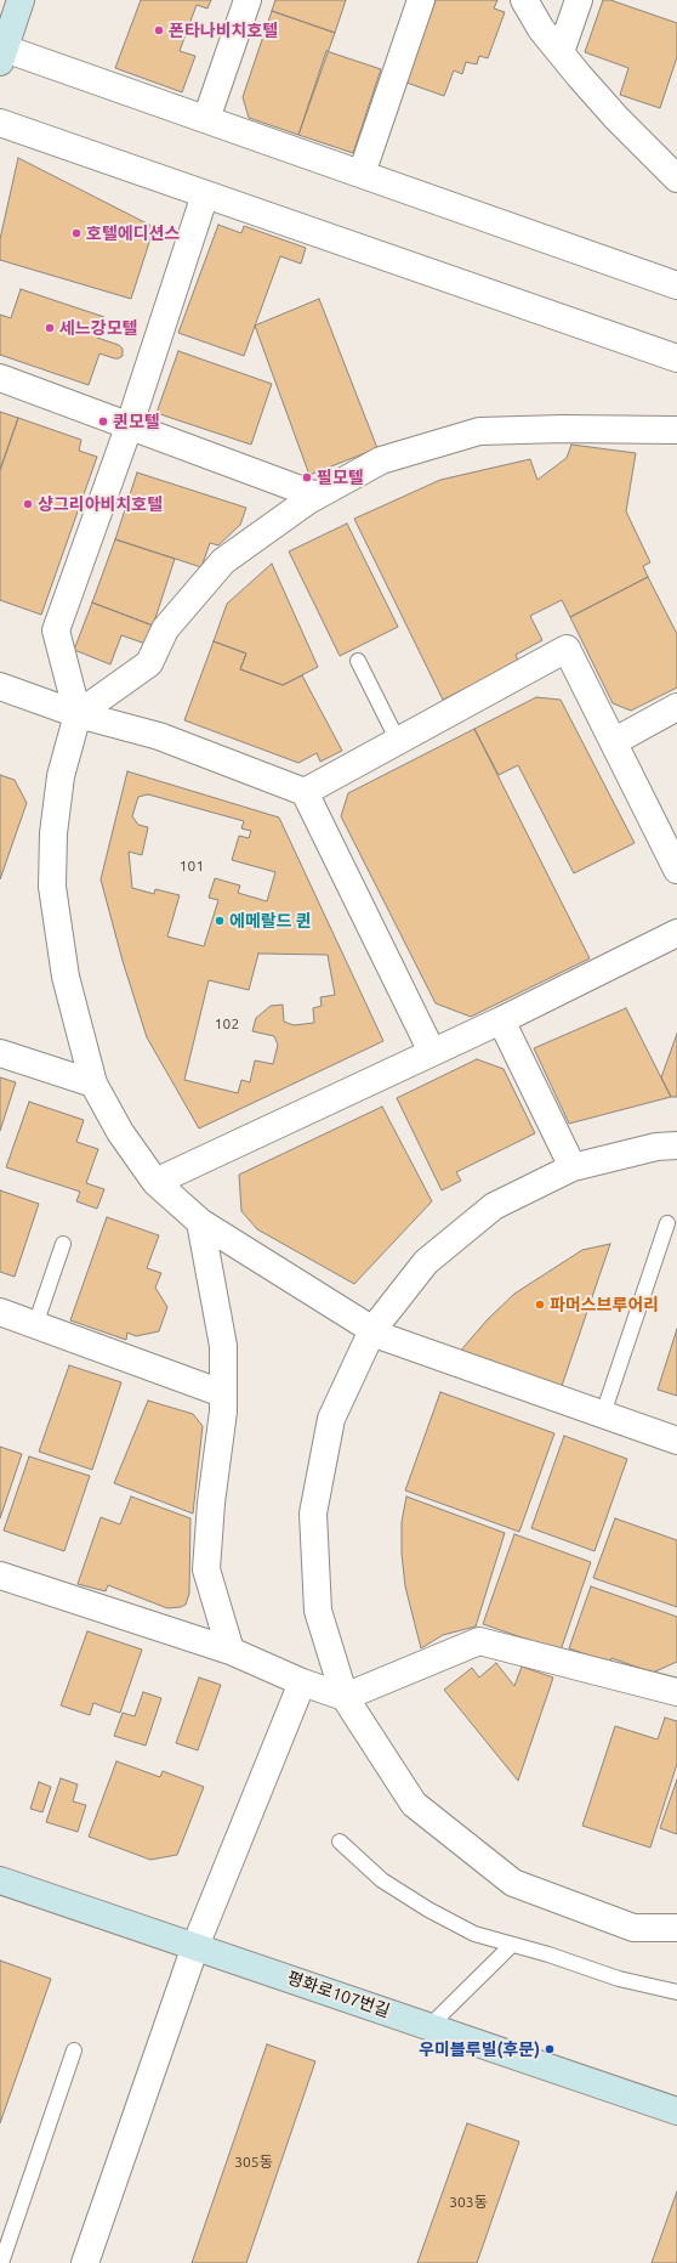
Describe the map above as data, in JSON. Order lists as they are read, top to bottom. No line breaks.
{"streets":{"street":["평화로107번길"]},"places":["폰타나비치호텔","호텔에디션스","세느강모텔","퀸모텔","필모텔","샹그리아비치호텔","에메랄드 퀸","파머스브루어리","우미블루빌(후문)"],"house_numbers":["101","102","305동","303동"]}
